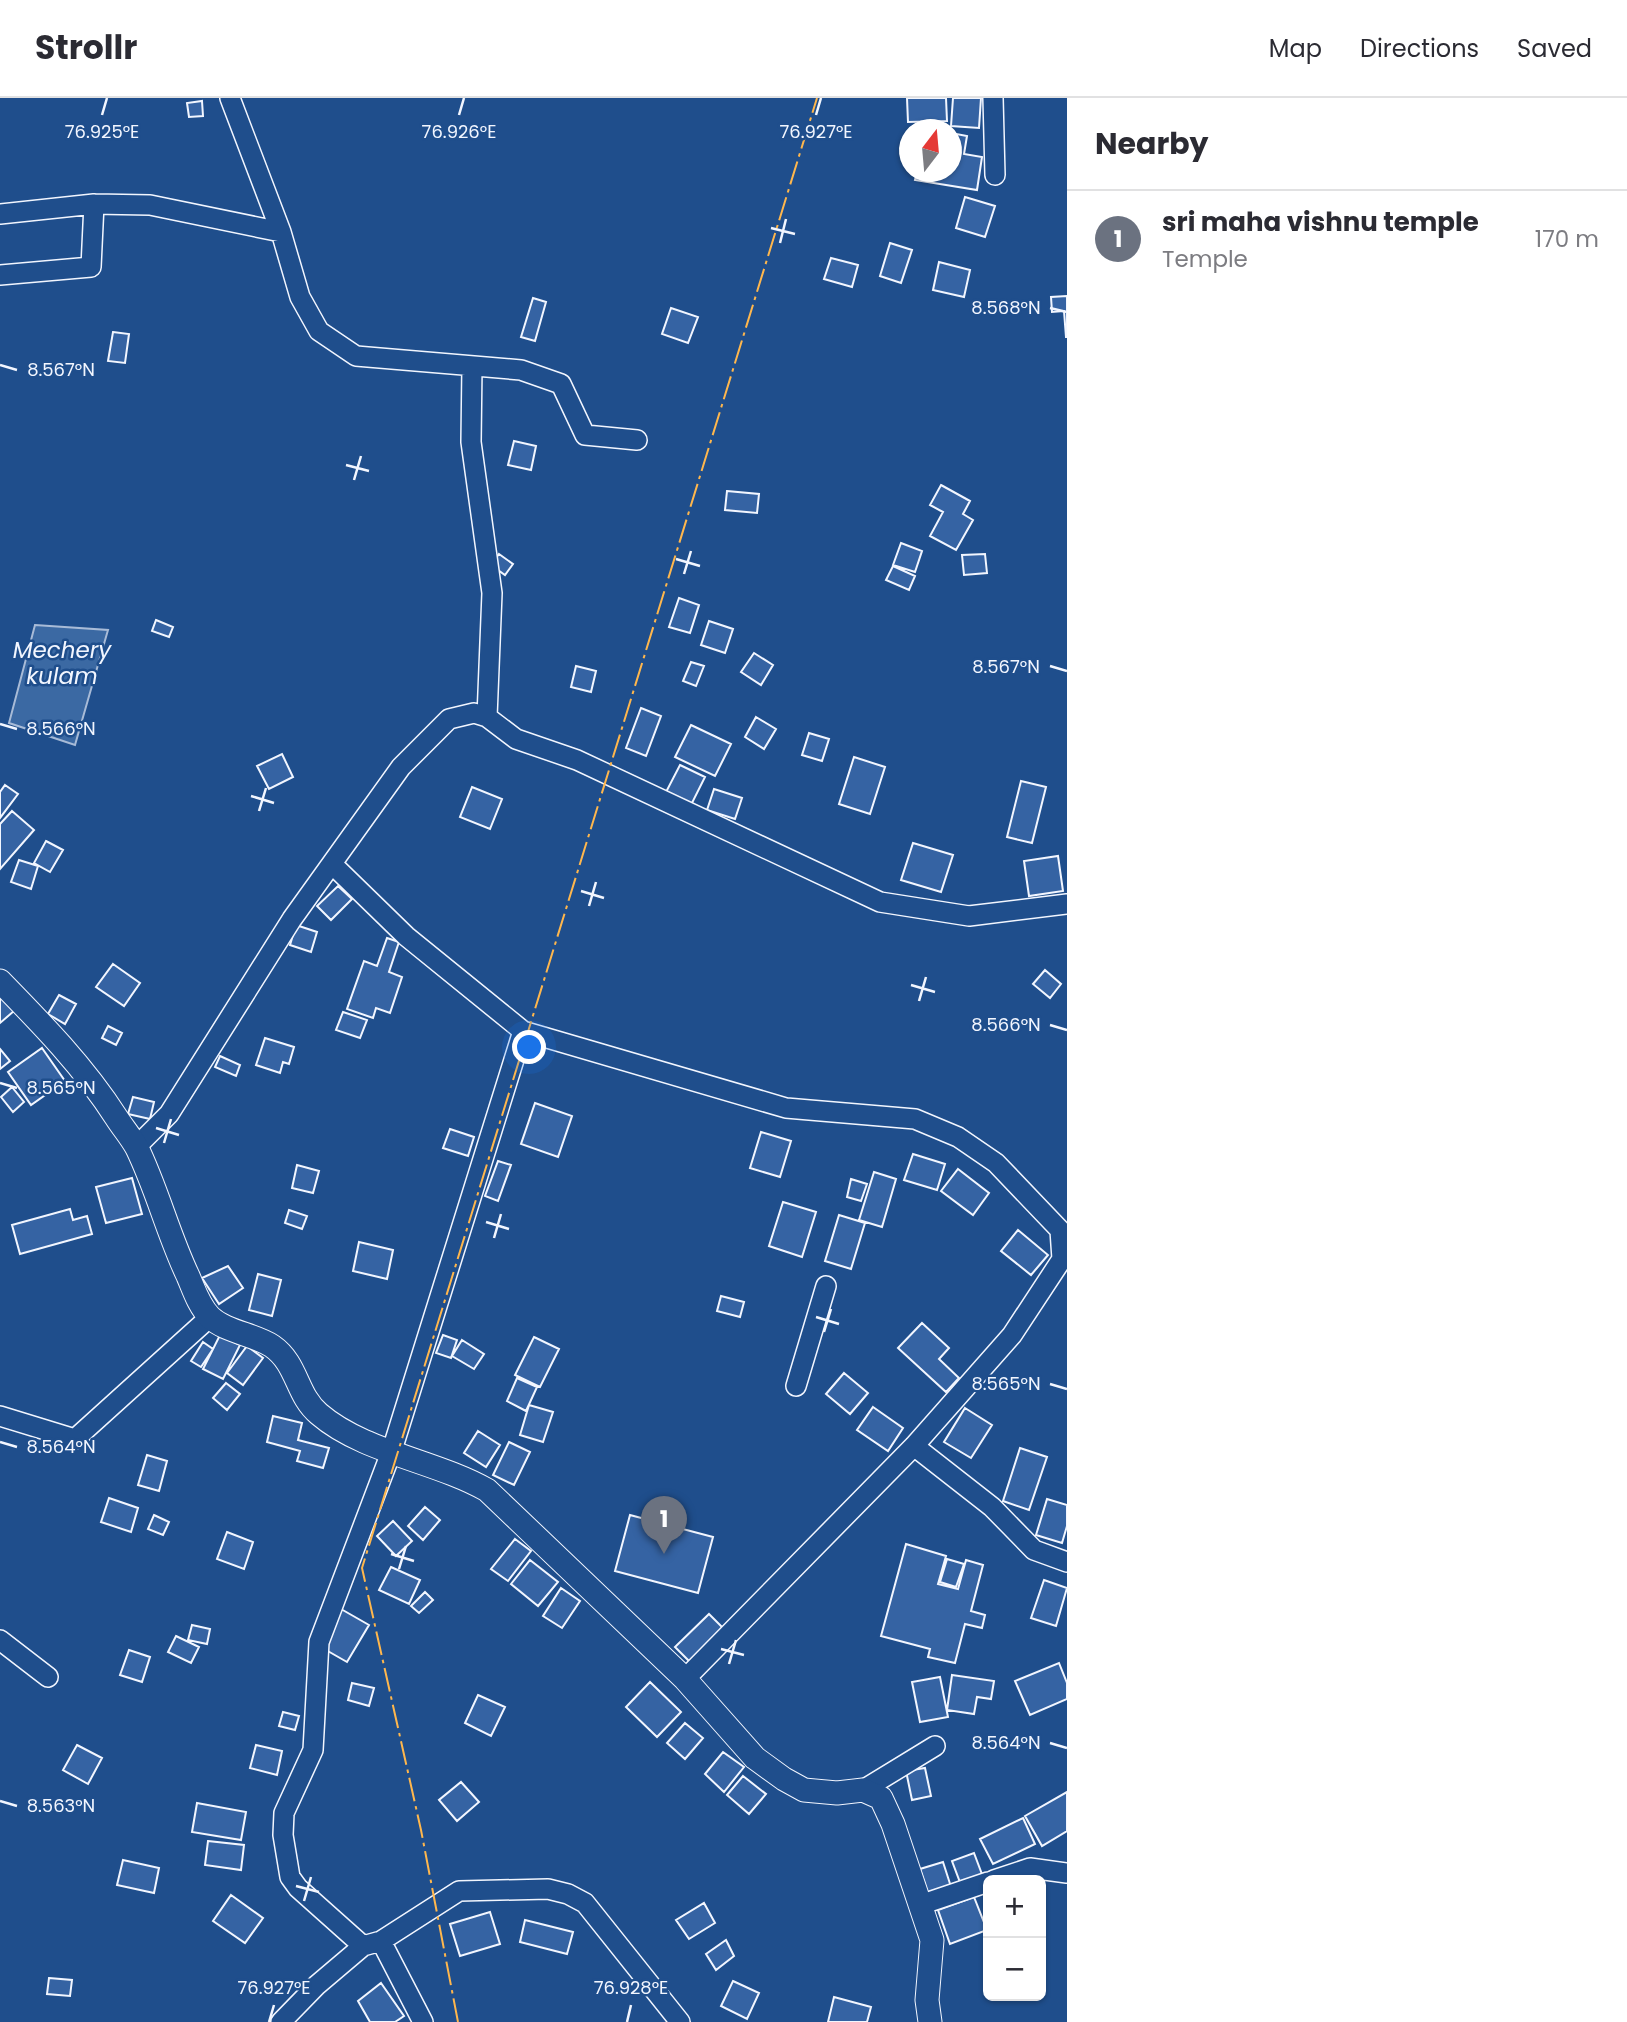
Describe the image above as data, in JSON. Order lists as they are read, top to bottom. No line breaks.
{"water":["Mechery kulam"],"north":"top","page":{"header":"Strollr","nav":["Map","Directions","Saved"],"heading":"Nearby","list":[{"mark":"1","name":"sri maha vishnu temple","note":"Temple","value":"170 m"}],"pins":"1","map_buttons":["+","−"]},"coordinates":["76.925°E","76.926°E","76.927°E","8.568°N","8.567°N","8.566°N","8.565°N","8.564°N","8.563°N","76.928°E"]}
